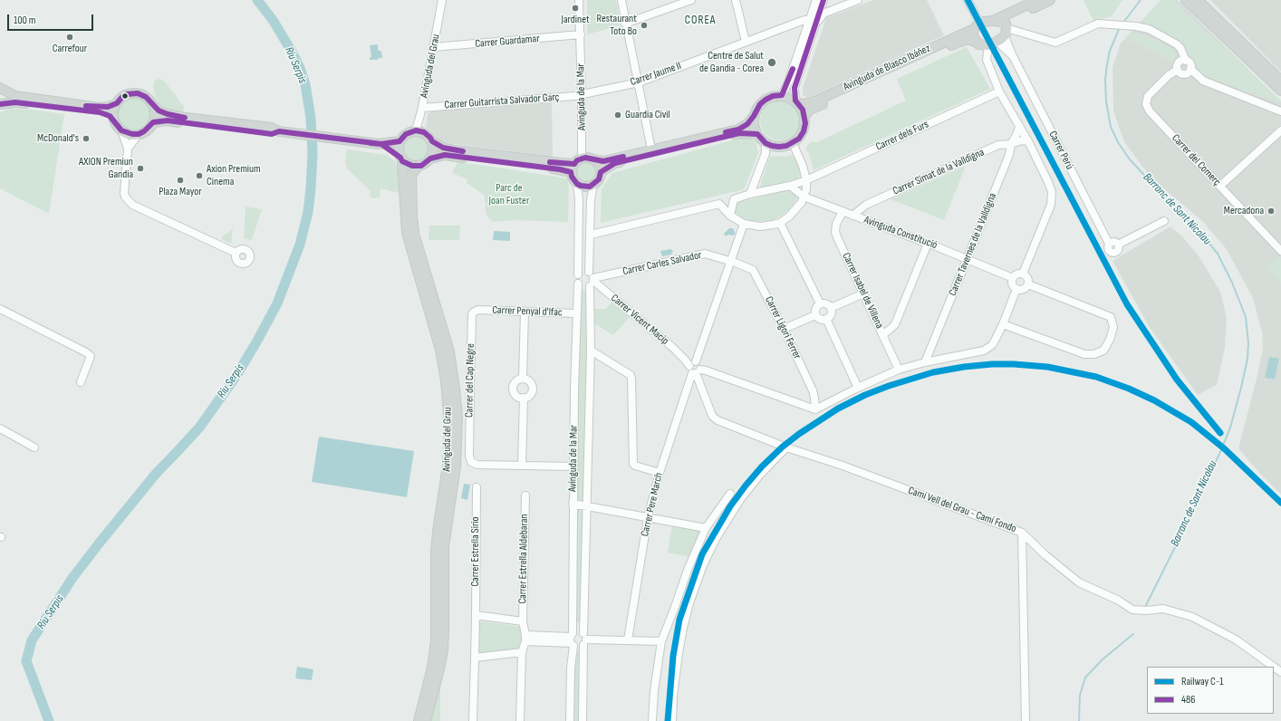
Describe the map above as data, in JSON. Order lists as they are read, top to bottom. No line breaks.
{"streets":{"main road":["Avinguda del Grau","Avinguda de Blasco Ibáñez"],"street":["Carrer Guardamar","Carrer Jaume II","Avinguda de la Mar","Carrer Guitarrista Salvador Garç","Carrer dels Furs","Carrer Perú","Carrer del Comerç","Carrer Simat de la Valldigna","Avinguda Constitució","Carrer Tavernes de la Valldigna","Carrer Carles Salvador","Carrer Isabel de Villena","Carrer Penyal d'Ifac","Carrer Vicent Macip","Carrer Ligori Ferrer","Carrer del Cap Negre","Carrer Pere March","Camí Vell del Grau - Camí Fondo","Carrer Estrella Sirio","Carrer Estrella Aldebaran"]},"crossings":[["Carrer Guardamar","Avinguda del Grau"],["Carrer Guardamar","Avinguda de la Mar"],["Avinguda del Grau","Carrer Guitarrista Salvador Garç"],["Avinguda de Blasco Ibáñez","Carrer Perú"],["Carrer Jaume II","Avinguda de la Mar"],["Carrer Jaume II","Carrer Guitarrista Salvador Garç"],["Avinguda de la Mar","Carrer Guitarrista Salvador Garç"],["Avinguda de la Mar","Carrer Carles Salvador"],["Avinguda de la Mar","Carrer Penyal d'Ifac"],["Avinguda de la Mar","Carrer Vicent Macip"],["Carrer dels Furs","Avinguda Constitució"],["Carrer Simat de la Valldigna","Avinguda Constitució"],["Carrer Simat de la Valldigna","Carrer Tavernes de la Valldigna"],["Avinguda Constitució","Carrer Tavernes de la Valldigna"],["Avinguda Constitució","Carrer Isabel de Villena"],["Carrer Carles Salvador","Carrer Vicent Macip"],["Carrer Carles Salvador","Carrer Ligori Ferrer"],["Carrer Carles Salvador","Carrer Pere March"],["Carrer Penyal d'Ifac","Carrer del Cap Negre"],["Carrer Vicent Macip","Carrer Ligori Ferrer"],["Carrer Vicent Macip","Carrer Pere March"],["Carrer Ligori Ferrer","Carrer Pere March"]],"districts":["COREA"],"water":["Riu Serpis","Barranc de Sant Nicolau"],"parks":["Parc de Joan Fuster"],"places":["Jardinet","Restaurant Toto Bo","Carrefour","Centre de Salut de Gandia - Corea","Guardia Civil","McDonald's","AXION Premiun Gandia","Axion Premium Cinema","Plaza Mayor","Mercadona"],"lines":["rail line C-1","transit line 486"],"legend":["Railway C-1","486"],"scale_bar":"100 m"}
